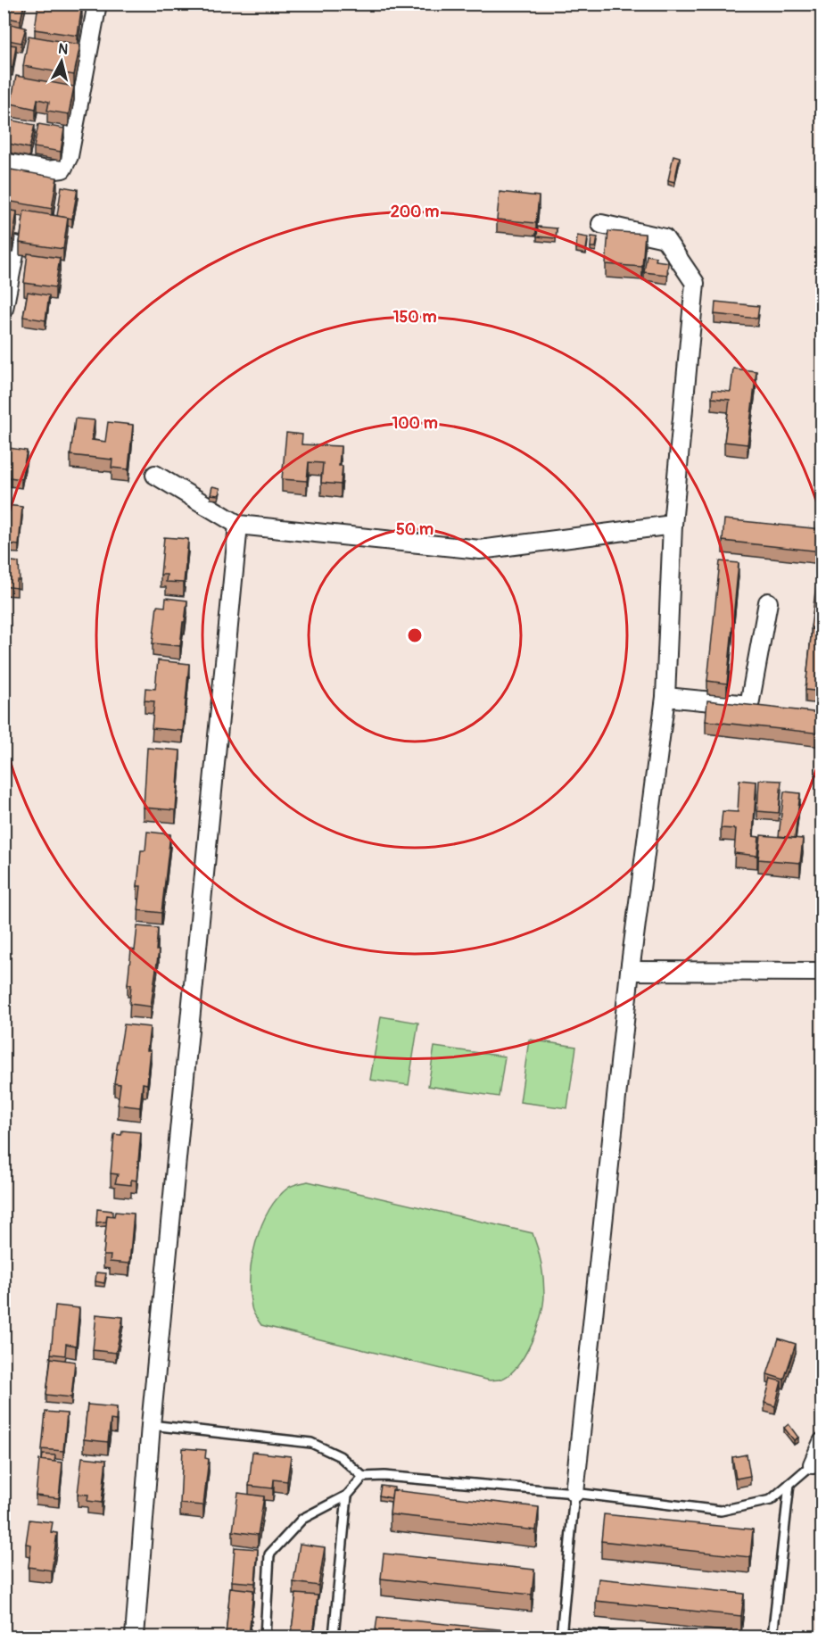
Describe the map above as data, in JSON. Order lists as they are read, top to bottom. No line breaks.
{"north":"top","rings":["200 m","150 m","100 m","50 m"]}
